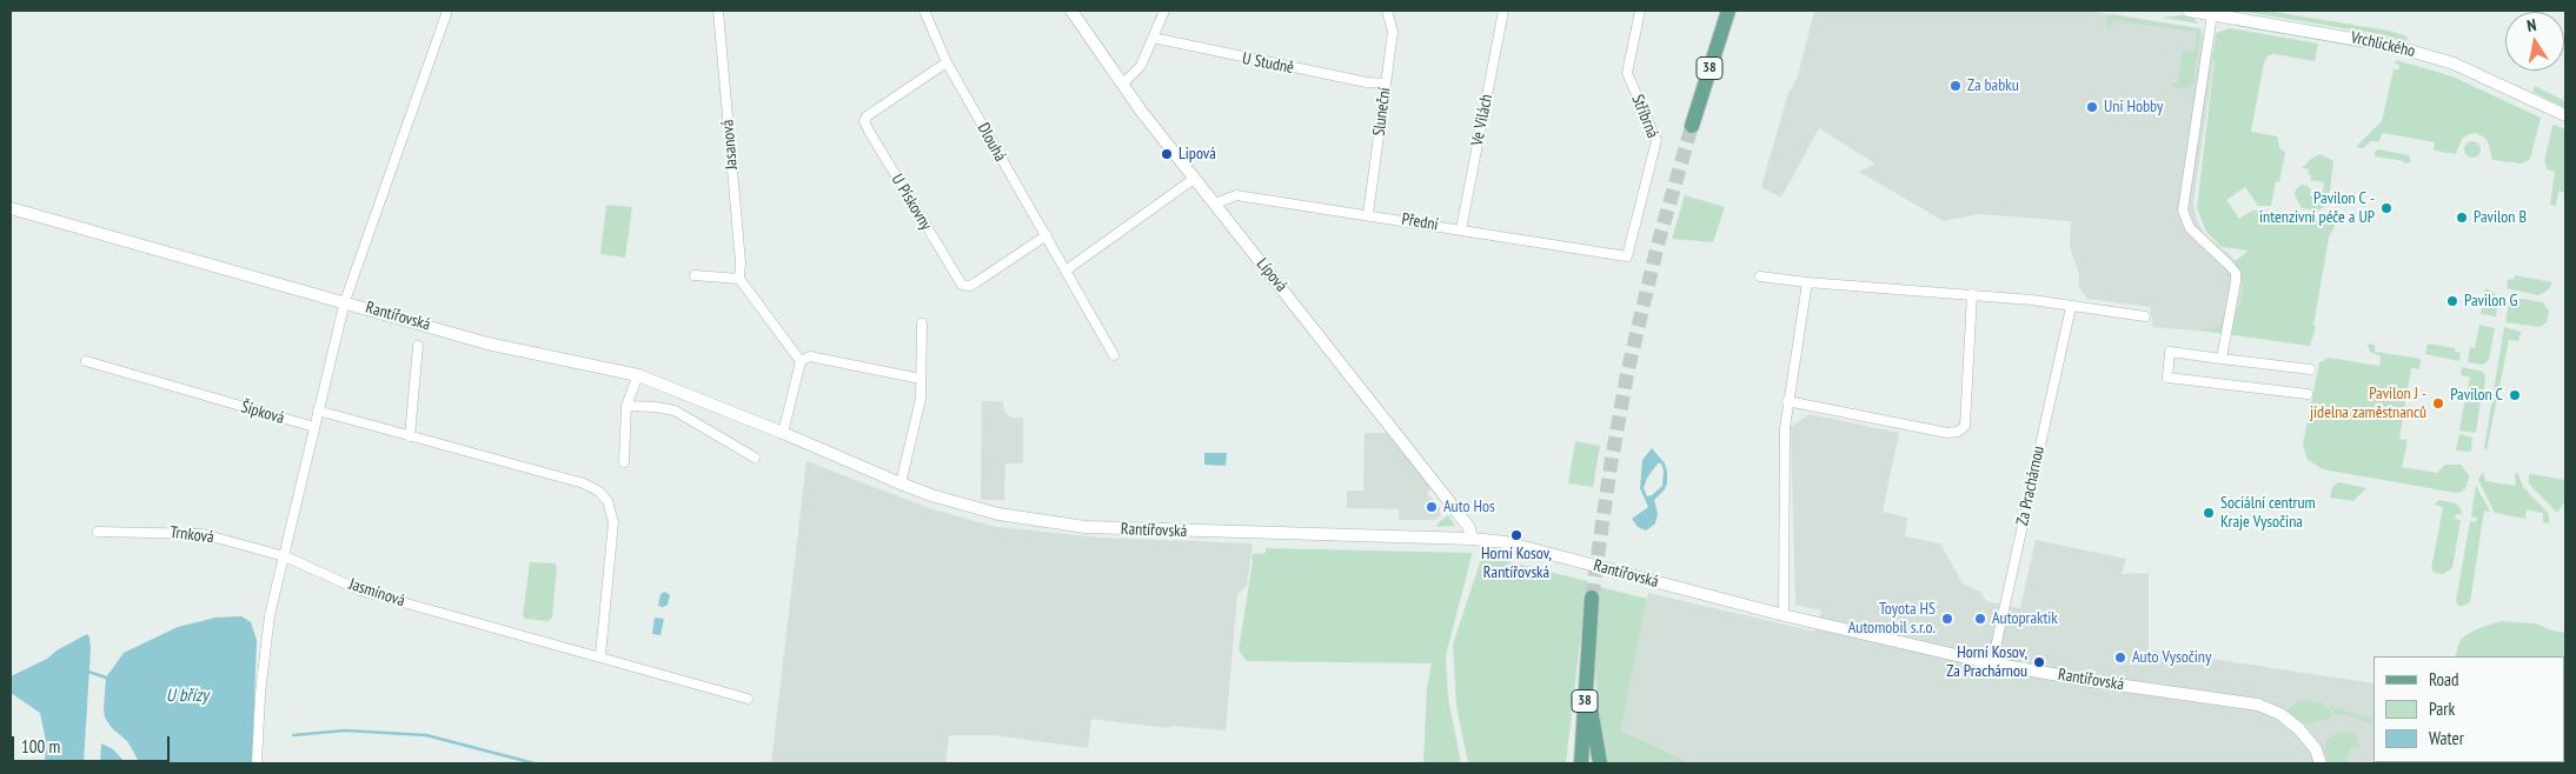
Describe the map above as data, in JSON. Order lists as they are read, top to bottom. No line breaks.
{"streets":{"main road":["38"],"street":["Vrchlického","U Studně","Sluneční","Stříbrná","Ve Vilách","Dlouhá","Jasanová","U Pískovny","Přední","Lípová","Rantířovská","Šípková","Za Prachárnou","Trnková","Jasmínová"]},"crossings":[["U Studně","Sluneční"],["Sluneční","Přední"],["Stříbrná","Přední"],["Ve Vilách","Přední"],["Dlouhá","U Pískovny"],["Přední","Lípová"],["Lípová","Rantířovská"],["Rantířovská","Za Prachárnou"],["Trnková","Jasmínová"]],"water":["U břízy"],"places":["Za babku","Uni Hobby","Lipová","Pavilon C - intenzivní péče a UP","Pavilon B","Pavilon G","Pavilon C","Pavilon J - jídelna zaměstnanců","Auto Hos","Sociální centrum Kraje Vysočina","Horní Kosov, Rantířovská","Toyota HS Automobil s.r.o.","Autopraktik","Auto Vysočiny","Horní Kosov, Za Prachárnou"],"legend":["Road","Park","Water"],"scale_bar":"100 m","north":"top"}
